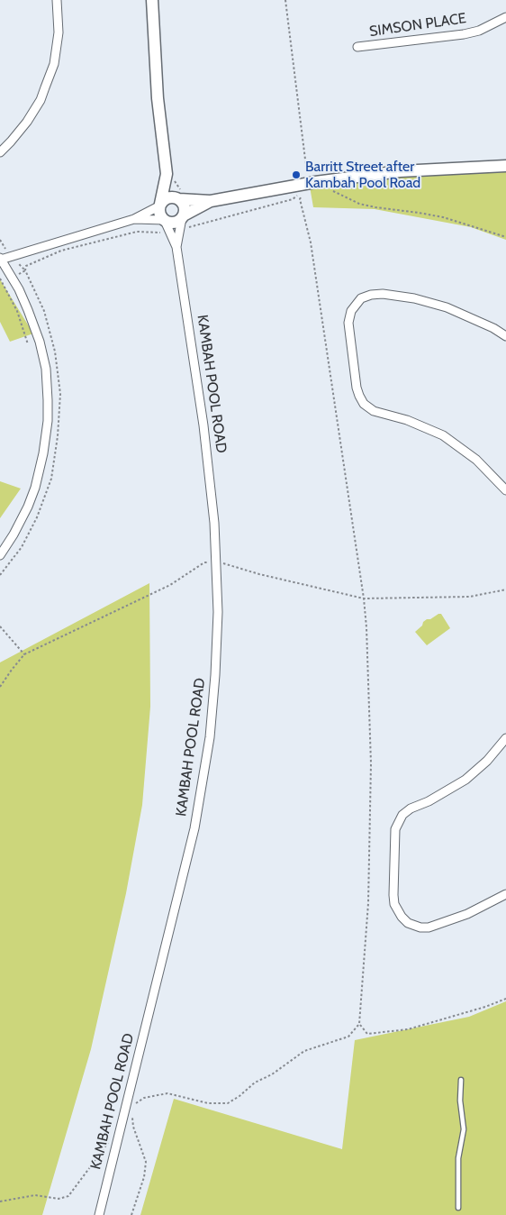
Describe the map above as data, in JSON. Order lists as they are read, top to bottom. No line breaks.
{"streets":{"street":["SIMSON PLACE","KAMBAH POOL ROAD"]},"places":["Barritt Street after Kambah Pool Road"]}
